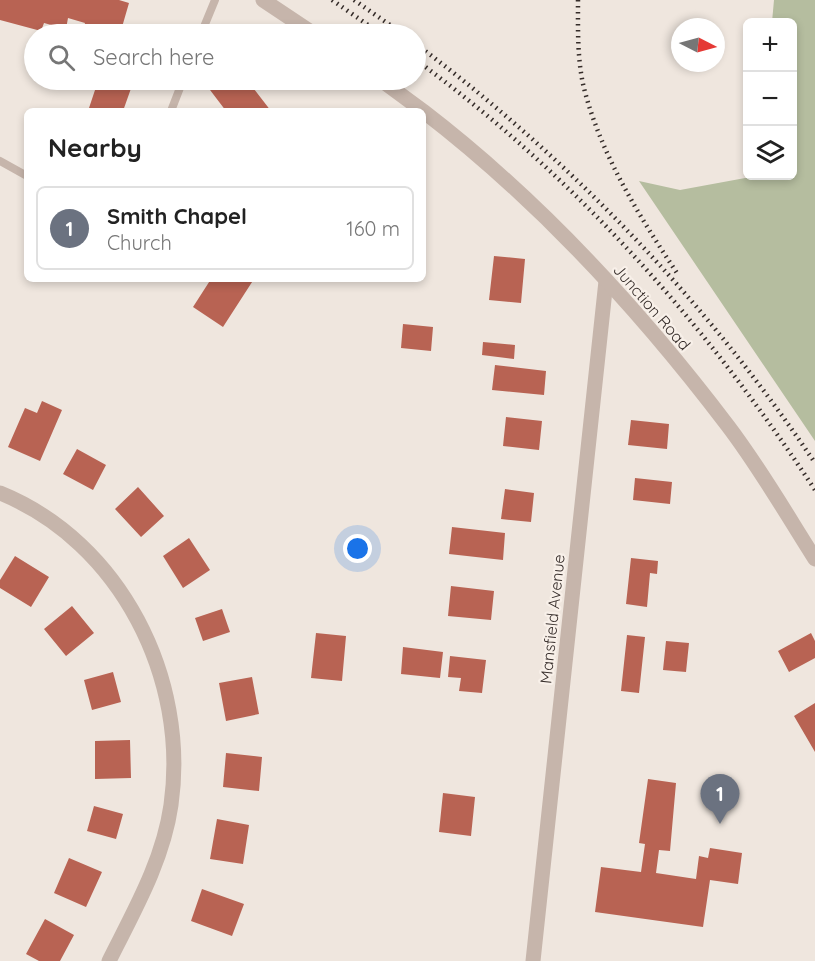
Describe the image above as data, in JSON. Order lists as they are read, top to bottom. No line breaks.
{"streets":{"street":["Junction Road","Mansfield Avenue"]},"crossings":[["Junction Road","Mansfield Avenue"]],"north":"right","page":{"map_buttons":["+","−"],"search":"Search here","heading":"Nearby","list":[{"mark":"1","name":"Smith Chapel","note":"Church","value":"160 m"}],"pins":"1"}}
